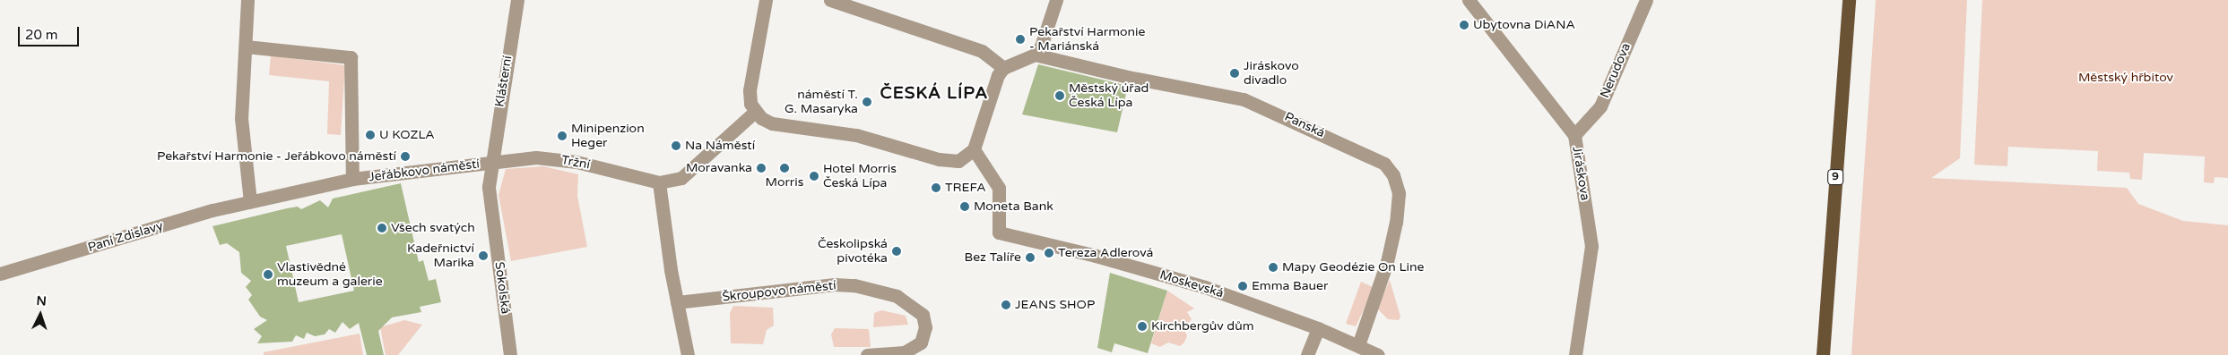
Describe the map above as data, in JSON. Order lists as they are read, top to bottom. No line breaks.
{"streets":{"main road":["9"],"street":["Nerudova","Klášterní","Panská","Tržní","Jeřábkovo náměstí","Jiráskova","Paní Zdislavy","Moskevská","Sokolská","Škroupovo náměstí"]},"crossings":[["Nerudova","Jiráskova"],["Klášterní","Tržní"],["Klášterní","Jeřábkovo náměstí"],["Panská","Moskevská"],["Tržní","Jeřábkovo náměstí"],["Jeřábkovo náměstí","Paní Zdislavy"],["Jeřábkovo náměstí","Sokolská"]],"districts":["ČESKÁ LÍPA"],"parks":["Městský hřbitov"],"places":["Ubytovna DiANA","Pekařství Harmonie - Mariánská","Jiráskovo divadlo","Městský úřad Česká Lípa","náměstí T. G. Masaryka","U KOZLA","Minipenzion Heger","Na Náměstí","Pekařství Harmonie - Jeřábkovo náměstí","Moravanka","Morris","Hotel Morris Česká Lípa","TREFA","Moneta Bank","Všech svatých","Českolipská pivotéka","Tereza Adlerová","Kadeřnictví Marika","Bez Talíře","Mapy Geodézie On Line","Vlastivědné muzeum a galerie","Emma Bauer","JEANS SHOP","Kirchbergův dům"],"scale_bar":"20 m","north":"top"}
